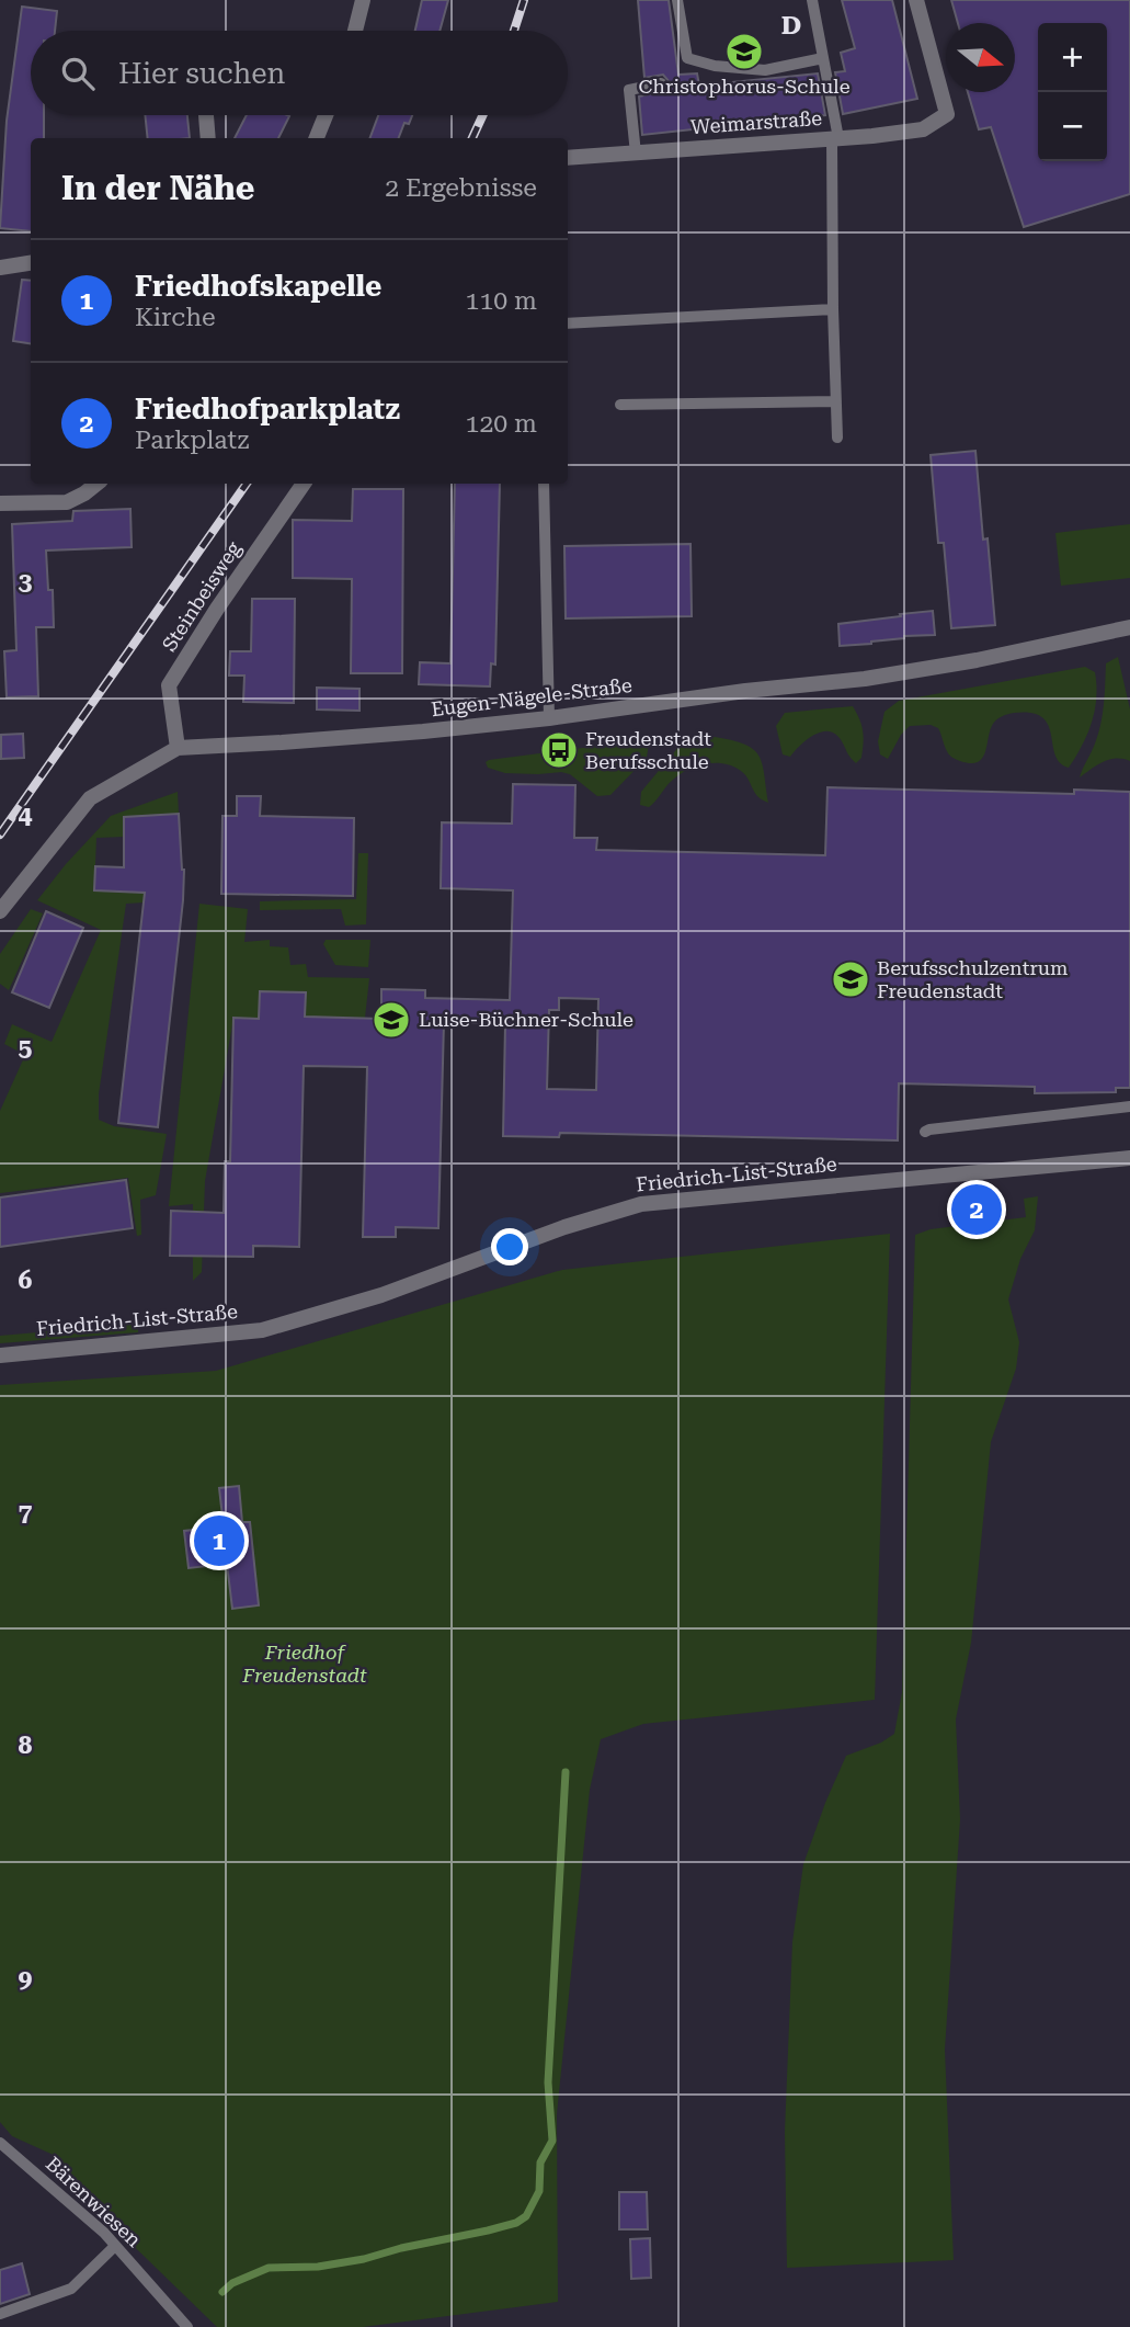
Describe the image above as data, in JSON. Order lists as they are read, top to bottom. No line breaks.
{"streets":{"street":["Weimarstraße","Steinbeisweg","Eugen-Nägele-Straße","Friedrich-List-Straße"],"lane":["Bärenwiesen"]},"crossings":[["Steinbeisweg","Eugen-Nägele-Straße"]],"parks":["Friedhof Freudenstadt"],"places":{"school or university":["Christophorus-Schule","Berufsschulzentrum Freudenstadt","Luise-Büchner-Schule"],"bus stop":["Freudenstadt Berufsschule"]},"north":"right","page":{"map_buttons":["+","−"],"search":"Hier suchen","heading":["In der Nähe","2 Ergebnisse"],"list":[{"mark":"1","name":"Friedhofskapelle","note":"Kirche","value":"110 m"},{"mark":"2","name":"Friedhofparkplatz","note":"Parkplatz","value":"120 m"}],"pins":["2","1"]},"grid":{"columns":["D"],"rows":["3","4","5","6","7","8","9"]}}
